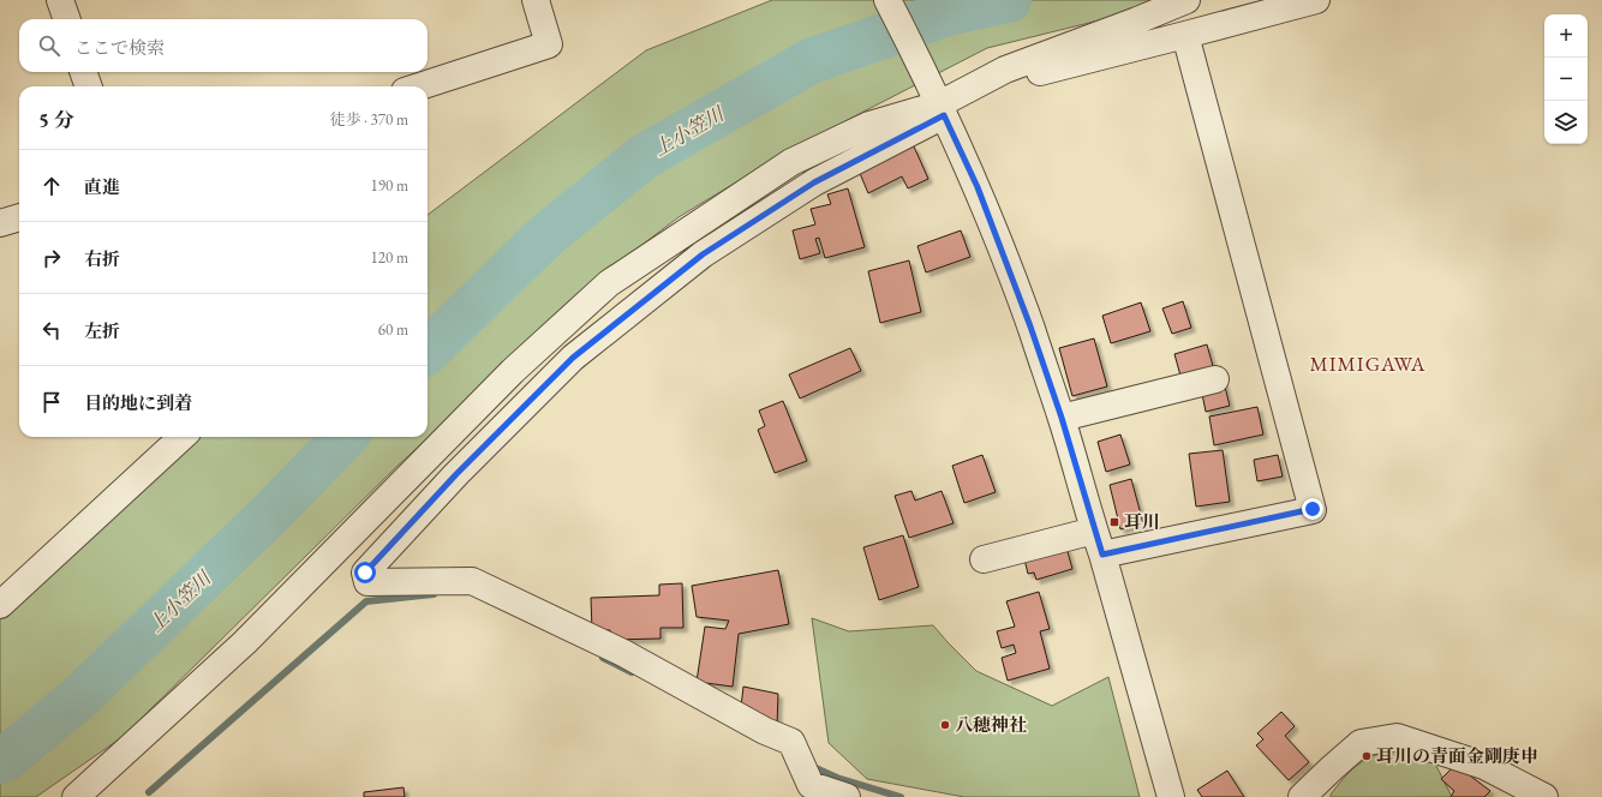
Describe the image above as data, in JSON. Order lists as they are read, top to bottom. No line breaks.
{"districts":["MIMIGAWA"],"water":["上小笠川"],"places":{"transit":["耳川"],"other":["八穂神社","耳川の青面金剛庚申"]},"page":{"map_buttons":["+","−"],"search":"ここで検索","heading":["5 分","徒歩 · 370 m"],"list":[["直進","190 m"],["右折","120 m"],["左折","60 m"],"目的地に到着"]}}
